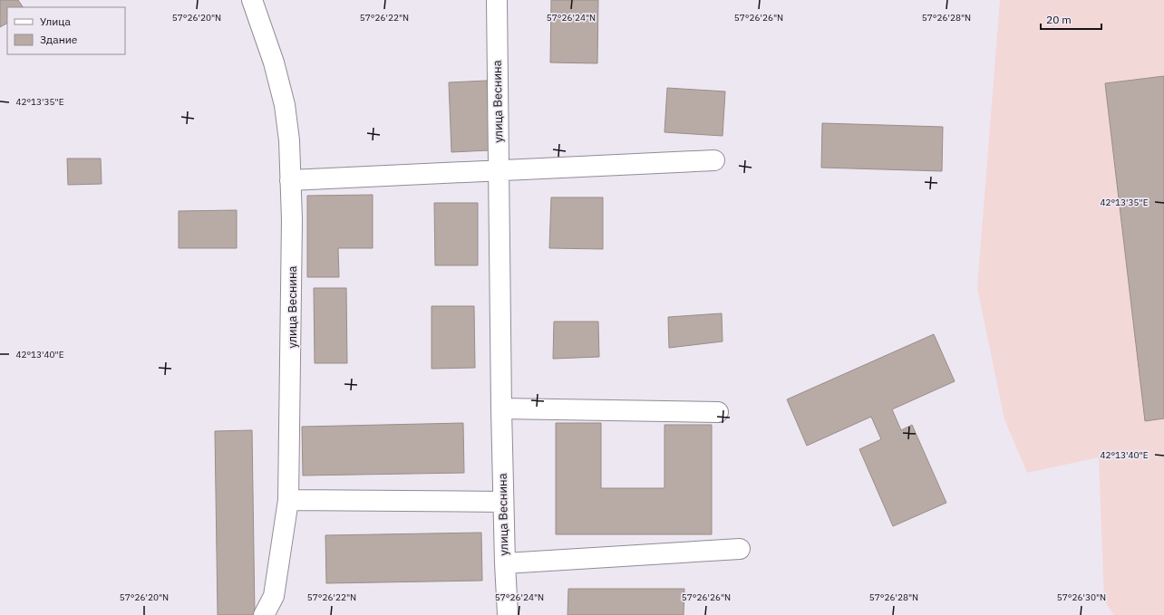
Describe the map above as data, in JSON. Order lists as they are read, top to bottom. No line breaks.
{"streets":{"street":["улица Веснина"]},"legend":["Улица","Здание"],"scale_bar":"20 m","coordinates":["57°26'20\"N","57°26'22\"N","57°26'24\"N","57°26'26\"N","57°26'28\"N","42°13'35\"E","42°13'40\"E","57°26'30\"N"]}
